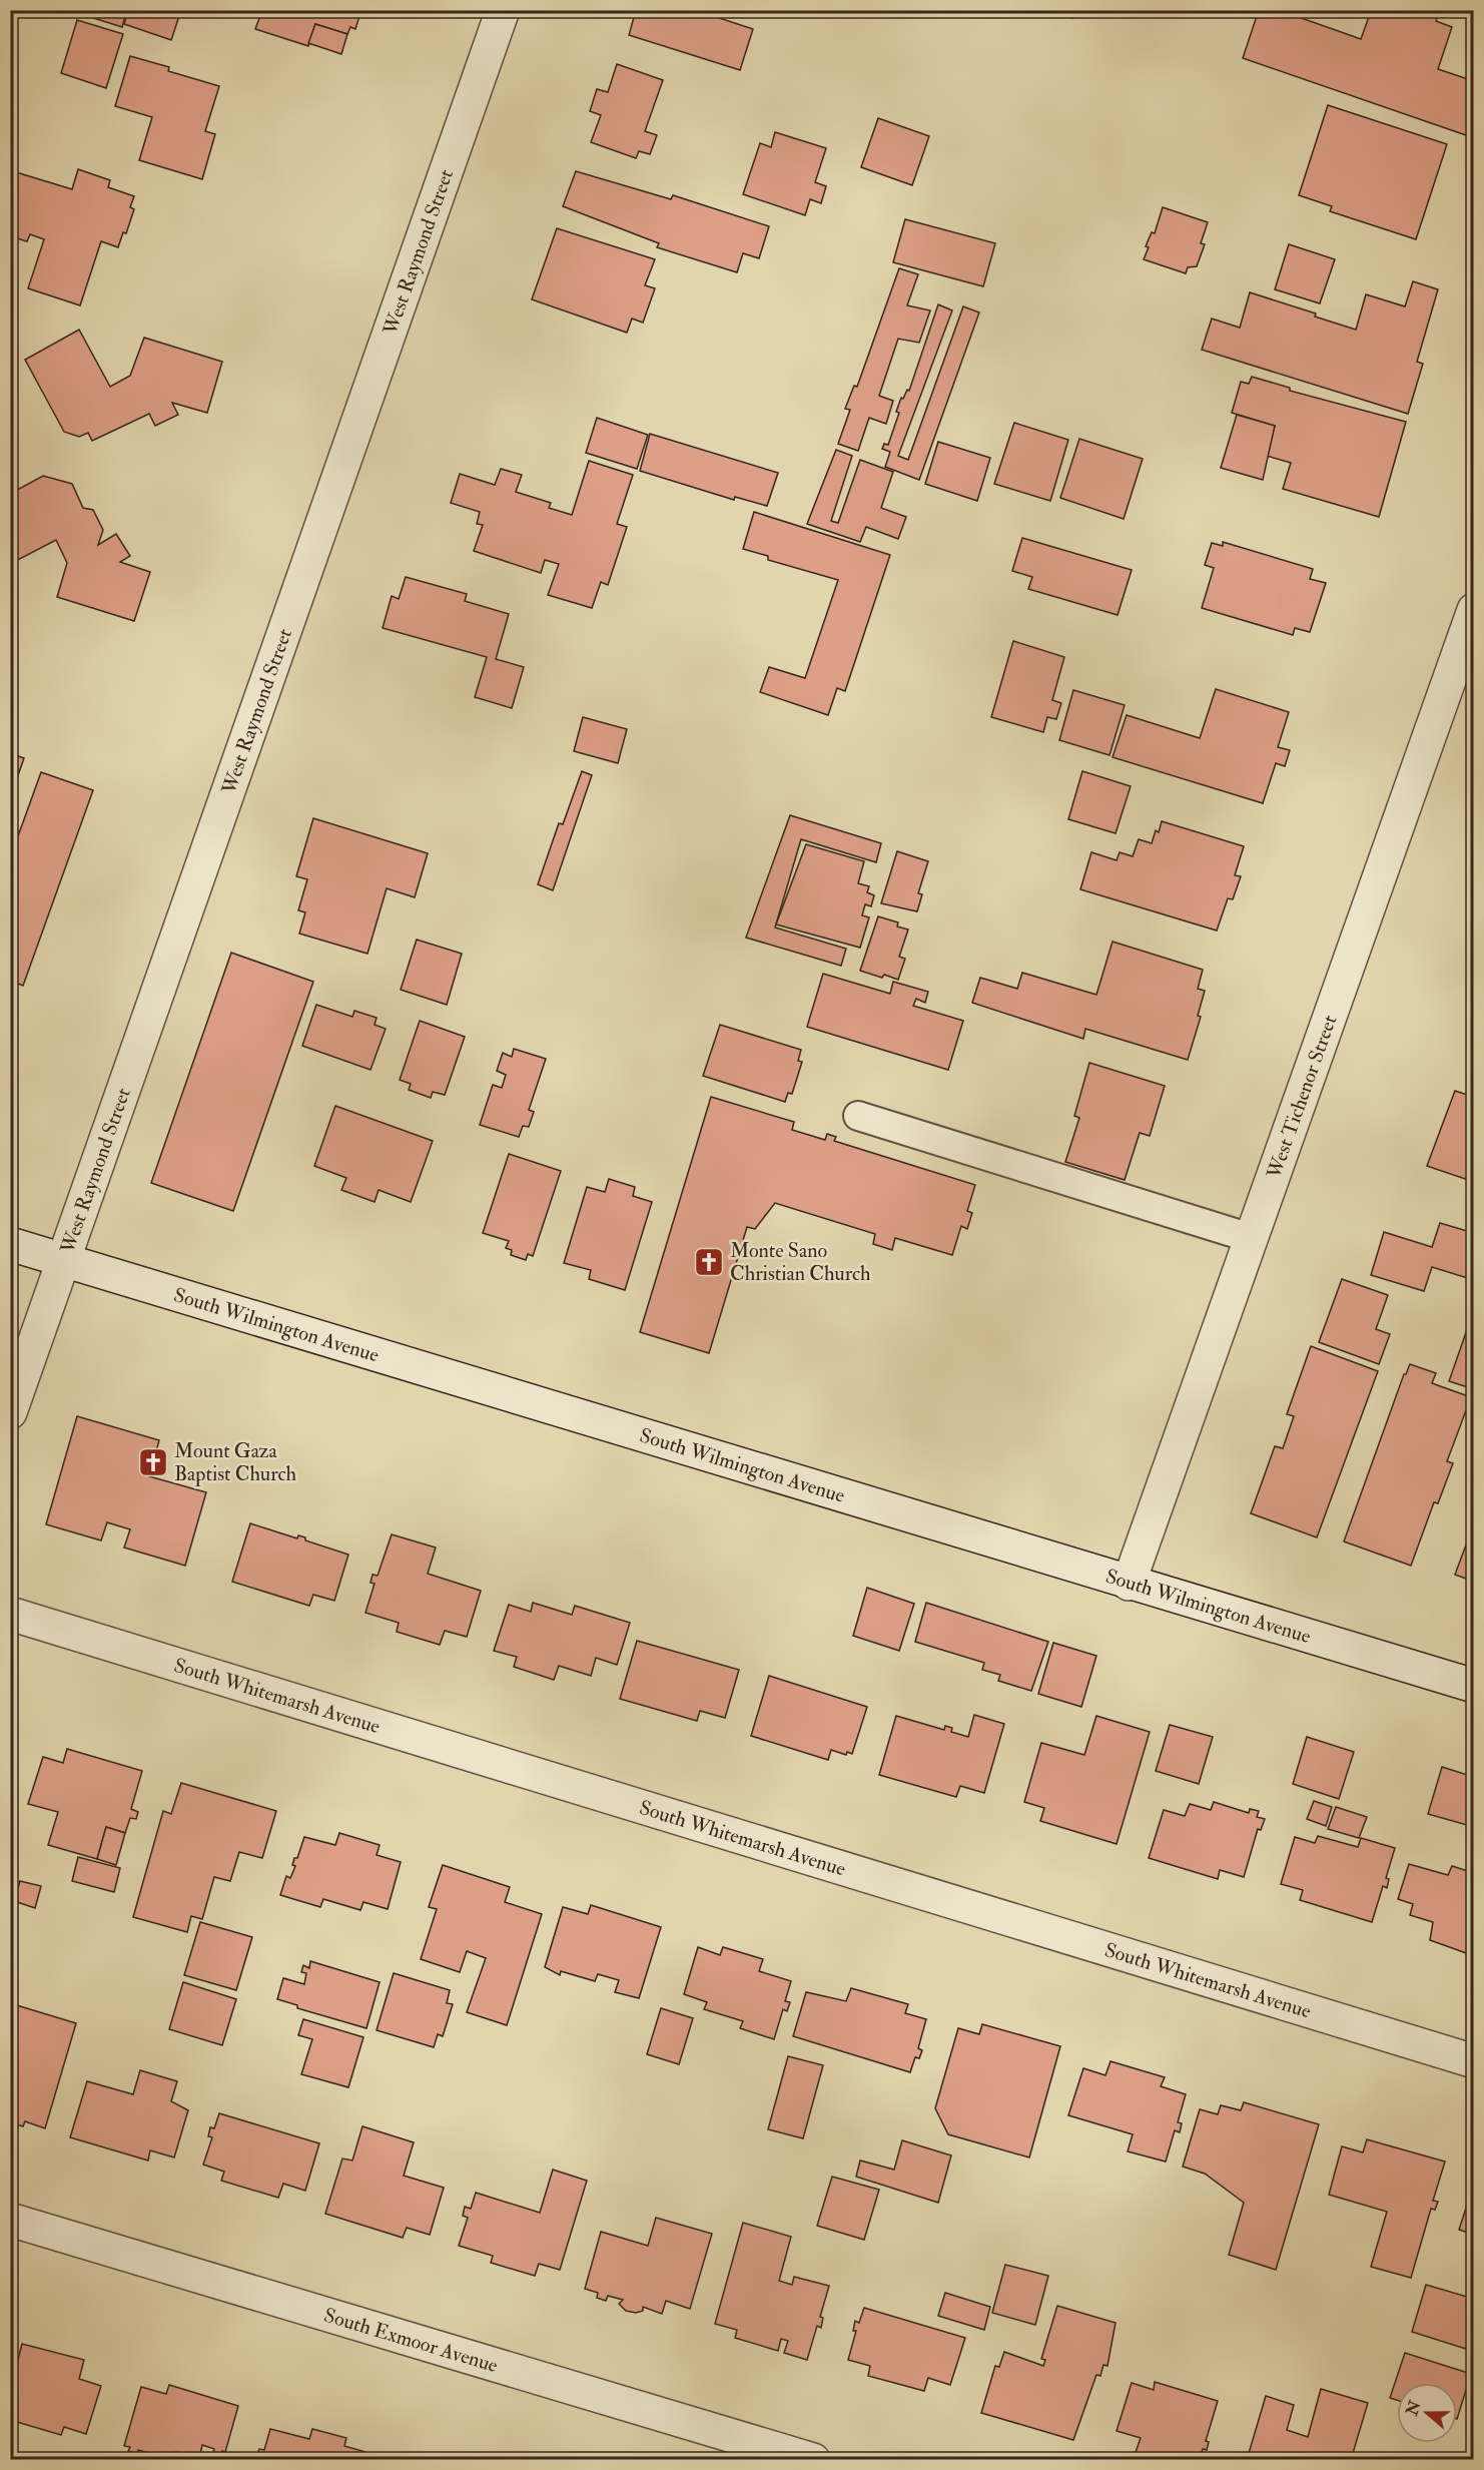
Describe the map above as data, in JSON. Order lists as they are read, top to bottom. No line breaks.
{"streets":{"street":["West Raymond Street","West Tichenor Street","South Wilmington Avenue","South Whitemarsh Avenue","South Exmoor Avenue"]},"crossings":[["West Raymond Street","South Wilmington Avenue"],["West Tichenor Street","South Wilmington Avenue"]],"places":{"church":["Monte Sano Christian Church","Mount Gaza Baptist Church"]},"north":"left"}
